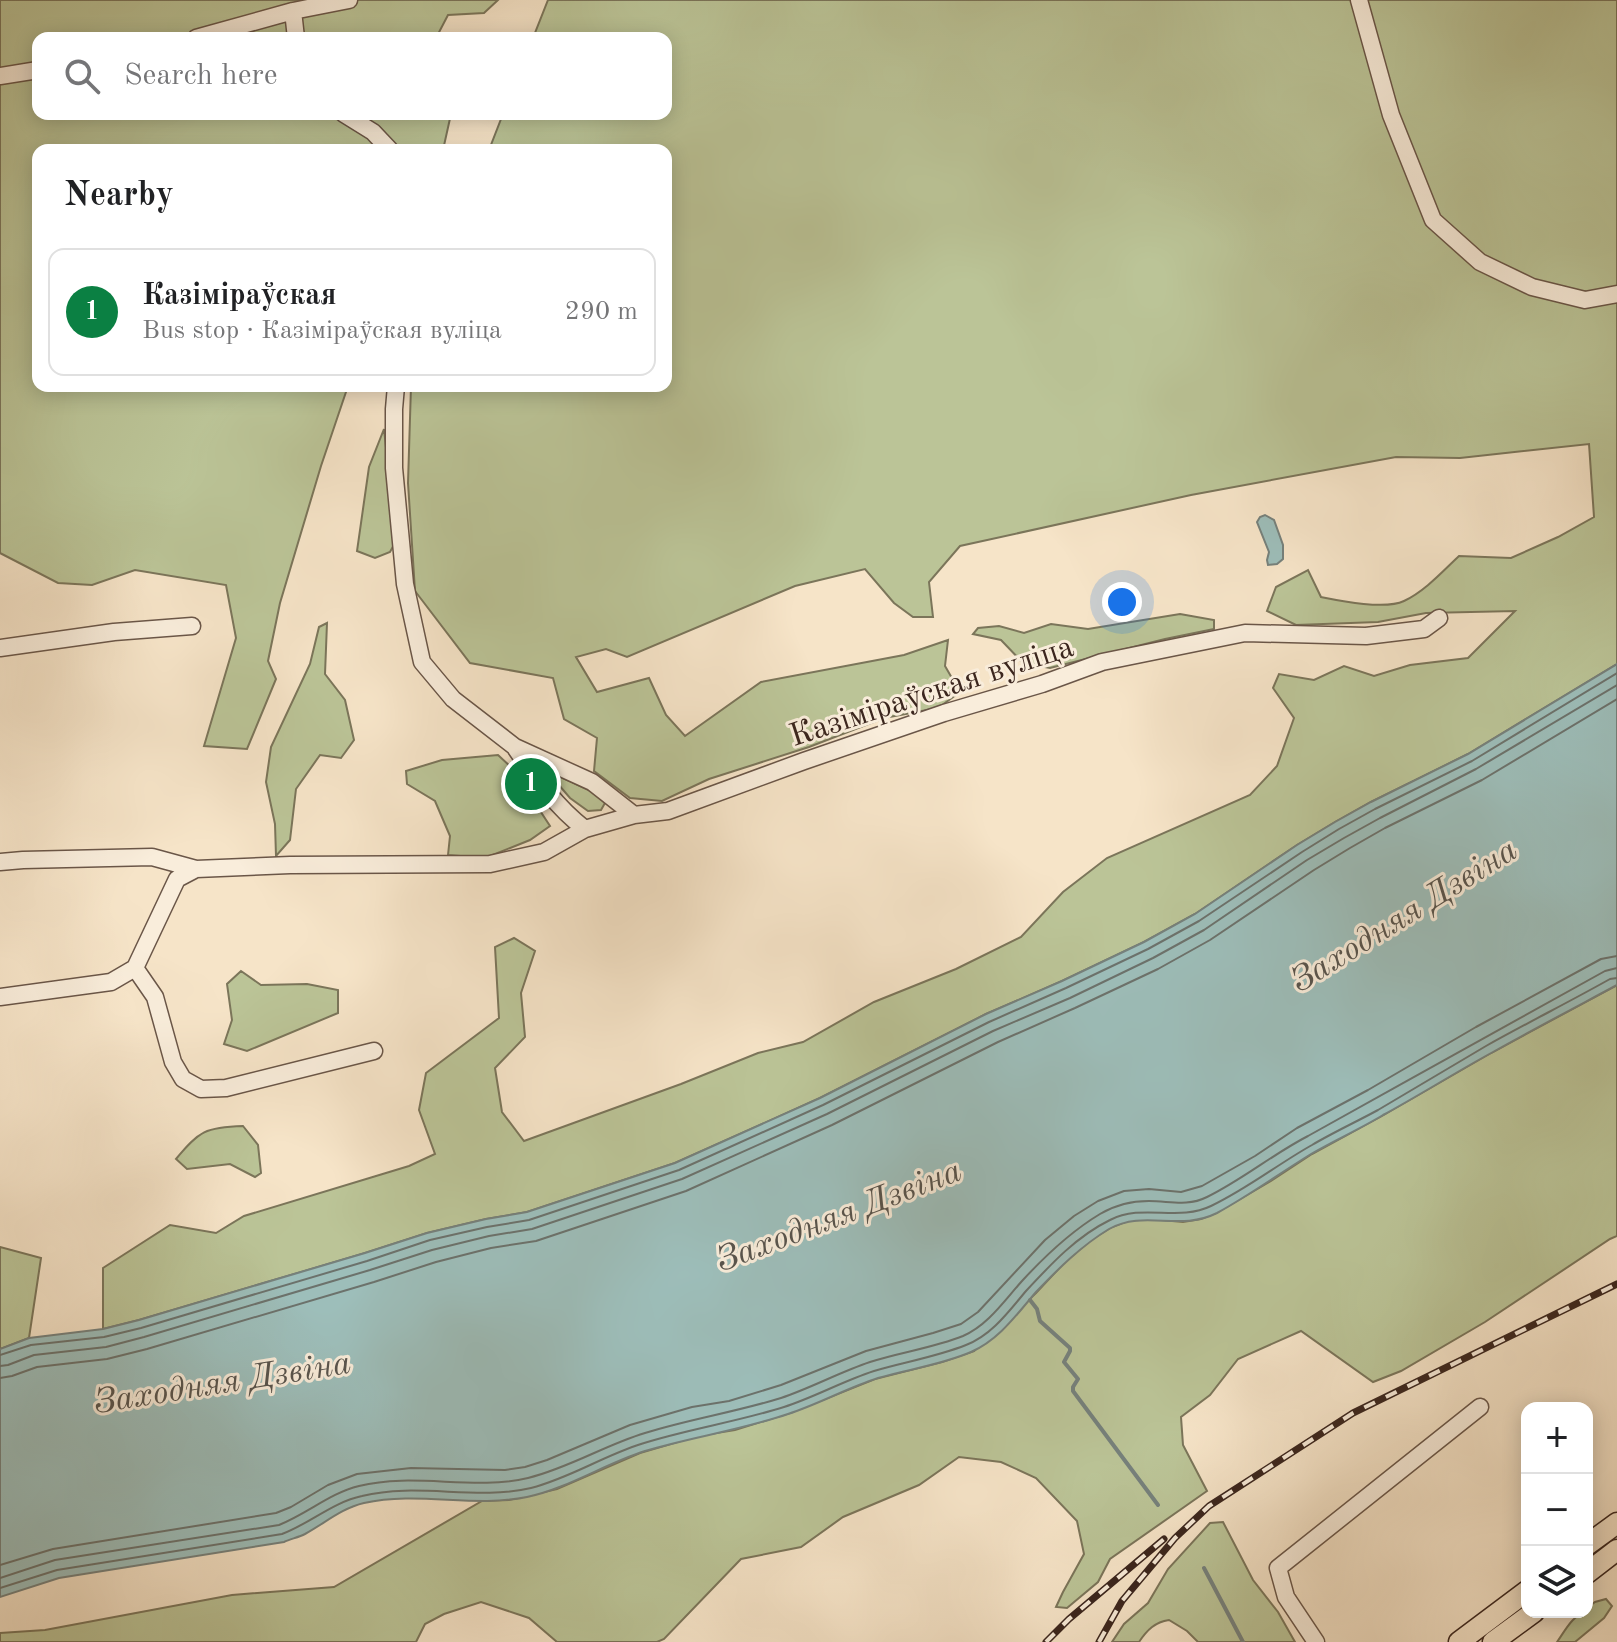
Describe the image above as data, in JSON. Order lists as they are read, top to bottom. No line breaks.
{"streets":{"street":["Казіміраўская вуліца"]},"water":["Заходняя Дзвіна"],"page":{"search":"Search here","heading":"Nearby","list":[{"mark":"1","name":"Казіміраўская","note":"Bus stop · Казіміраўская вуліца","value":"290 m"}],"pins":"1","map_buttons":["+","−"]}}
